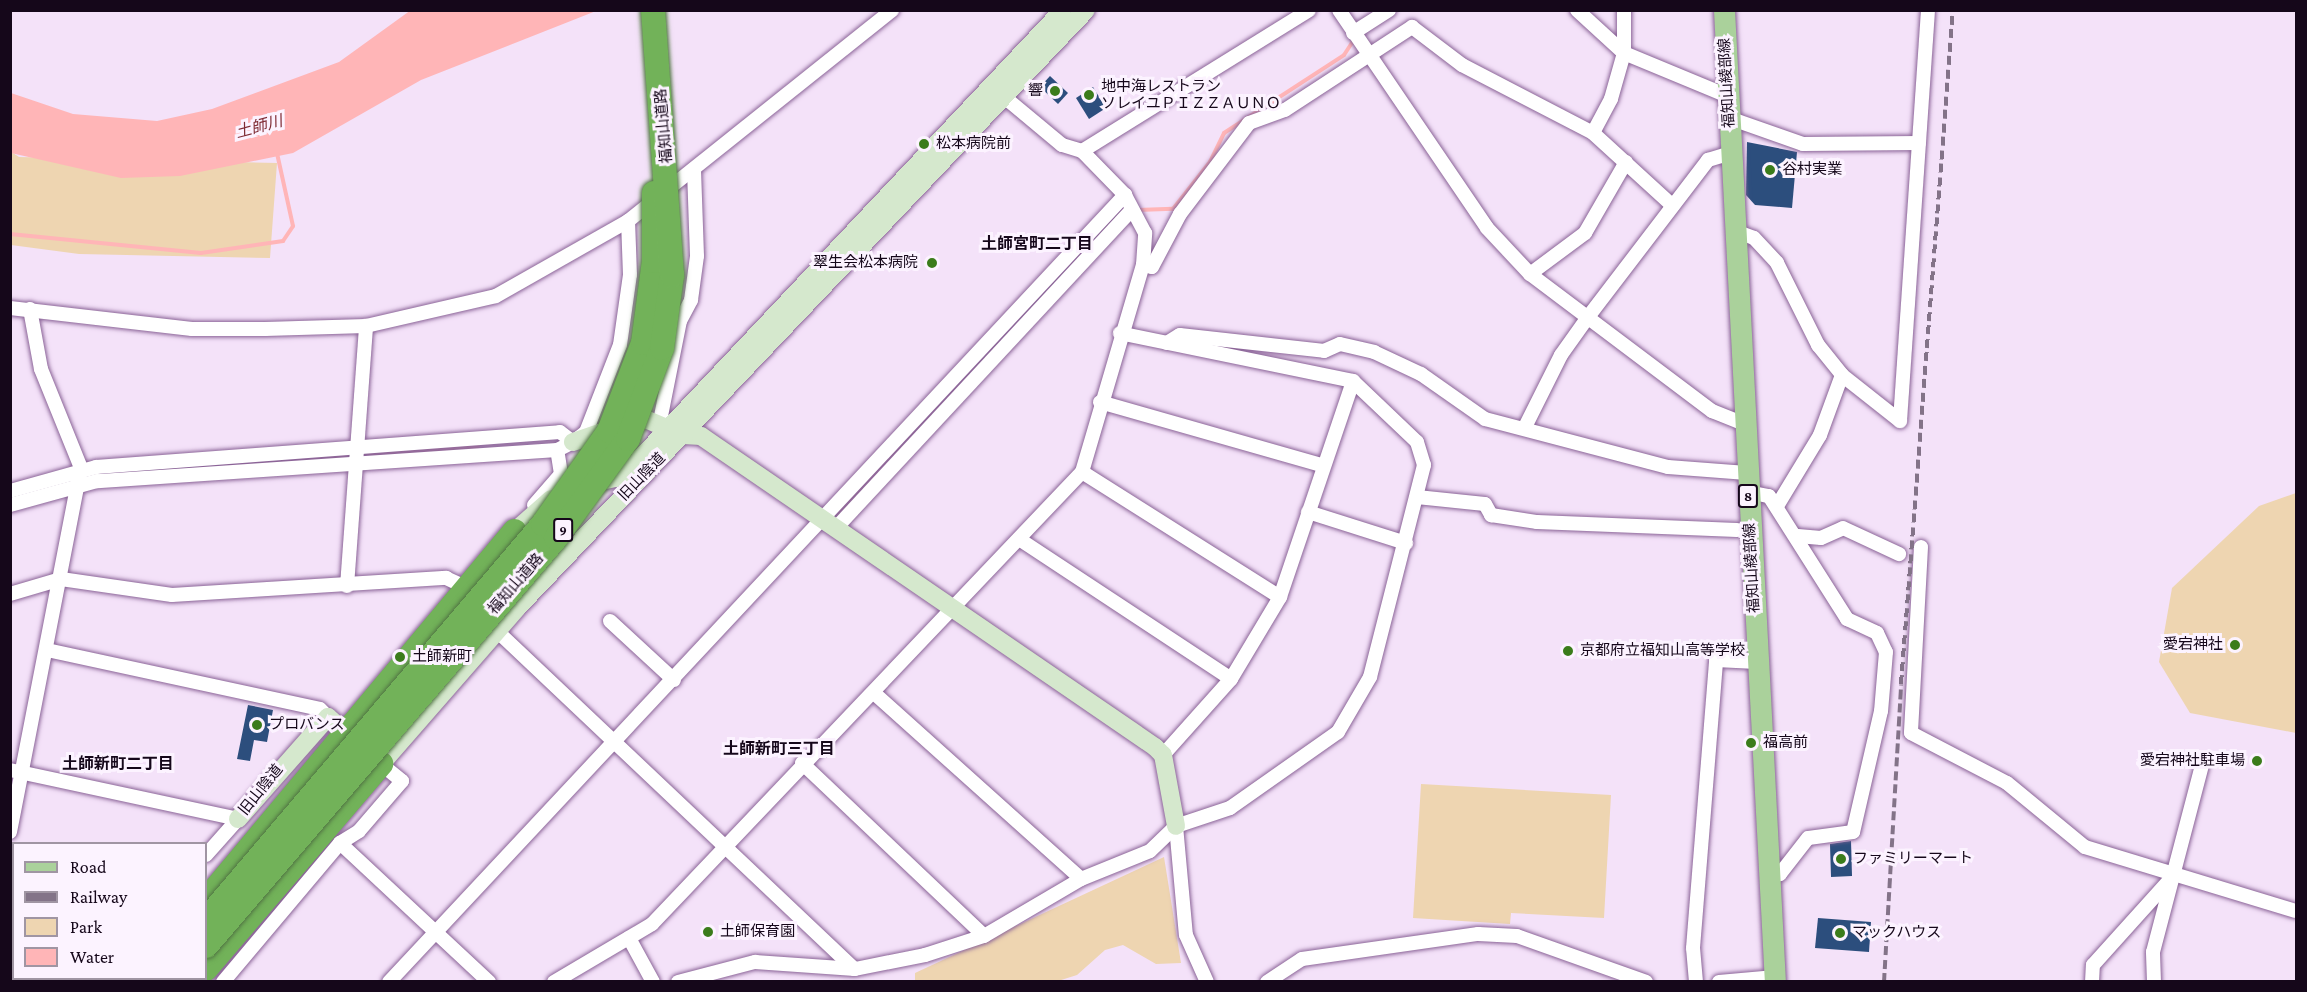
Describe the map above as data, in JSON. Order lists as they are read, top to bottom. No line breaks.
{"streets":{"highway":["福知山道路","9"],"main road":["福知山綾部線","8"],"street":["旧山陰道"]},"districts":["土師宮町二丁目","土師新町三丁目","土師新町二丁目"],"water":["土師川"],"places":["響","地中海レストラン ソレイユＰＩＺＺＡＵＮＯ","松本病院前","谷村実業","翠生会松本病院","愛宕神社","京都府立福知山高等学校","土師新町","プロバンス","福高前","愛宕神社駐車場","ファミリーマート","土師保育園","マックハウス"],"legend":["Road","Railway","Park","Water"]}
